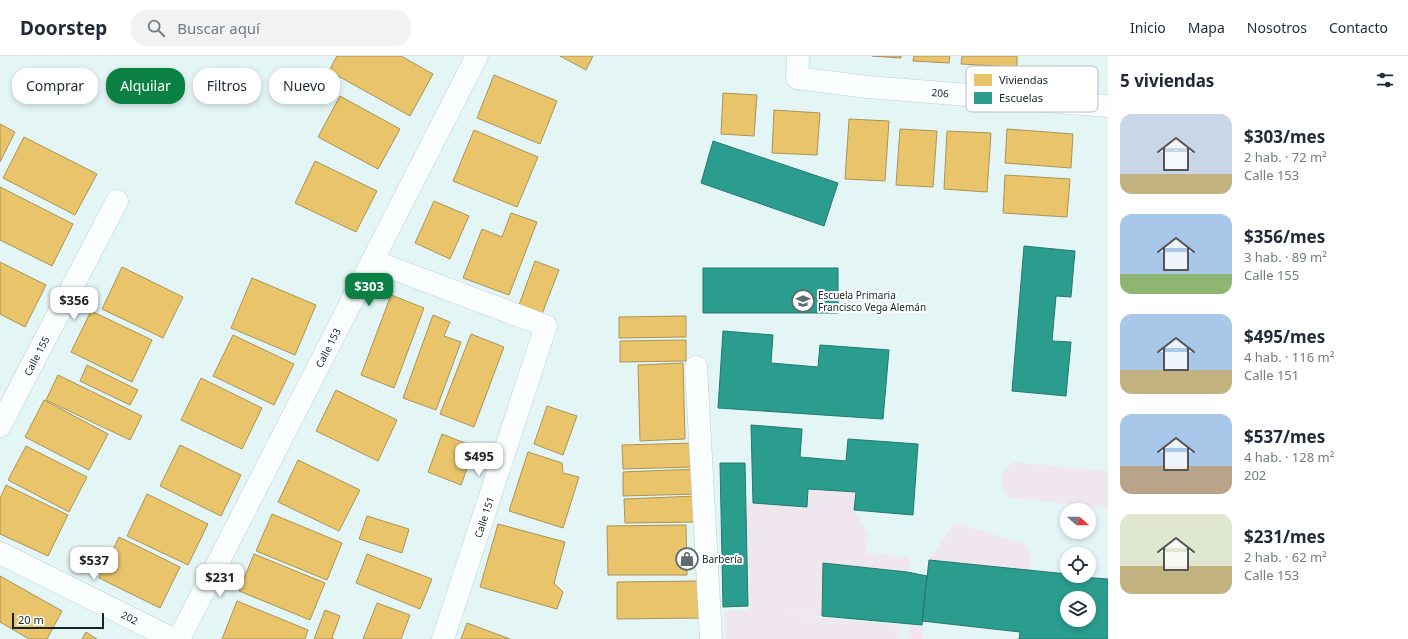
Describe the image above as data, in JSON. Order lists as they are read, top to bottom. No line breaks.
{"streets":{"street":["206","Calle 153","Calle 155","Calle 151","202"]},"crossings":[["Calle 153","Calle 151"]],"places":{"school or university":["Escuela Primaria Francisco Vega Alemán"],"shop":["Barbería"]},"legend":["Viviendas","Escuelas"],"scale_bar":"20 m","north":"right","page":{"header":"Doorstep","search":"Buscar aquí","nav":["Inicio","Mapa","Nosotros","Contacto"],"heading":"5 viviendas","chip":["Comprar","Alquilar","Filtros","Nuevo"],"list":[{"name":"$303/mes","note":"2 hab. · 72 m² · Calle 153"},{"name":"$356/mes","note":"3 hab. · 89 m² · Calle 155"},{"name":"$495/mes","note":"4 hab. · 116 m² · Calle 151"},{"name":"$537/mes","note":"4 hab. · 128 m² · 202"},{"name":"$231/mes","note":"2 hab. · 62 m² · Calle 153"}],"price":["$303","$356","$495","$537","$231"],"scale":"20 m"}}
